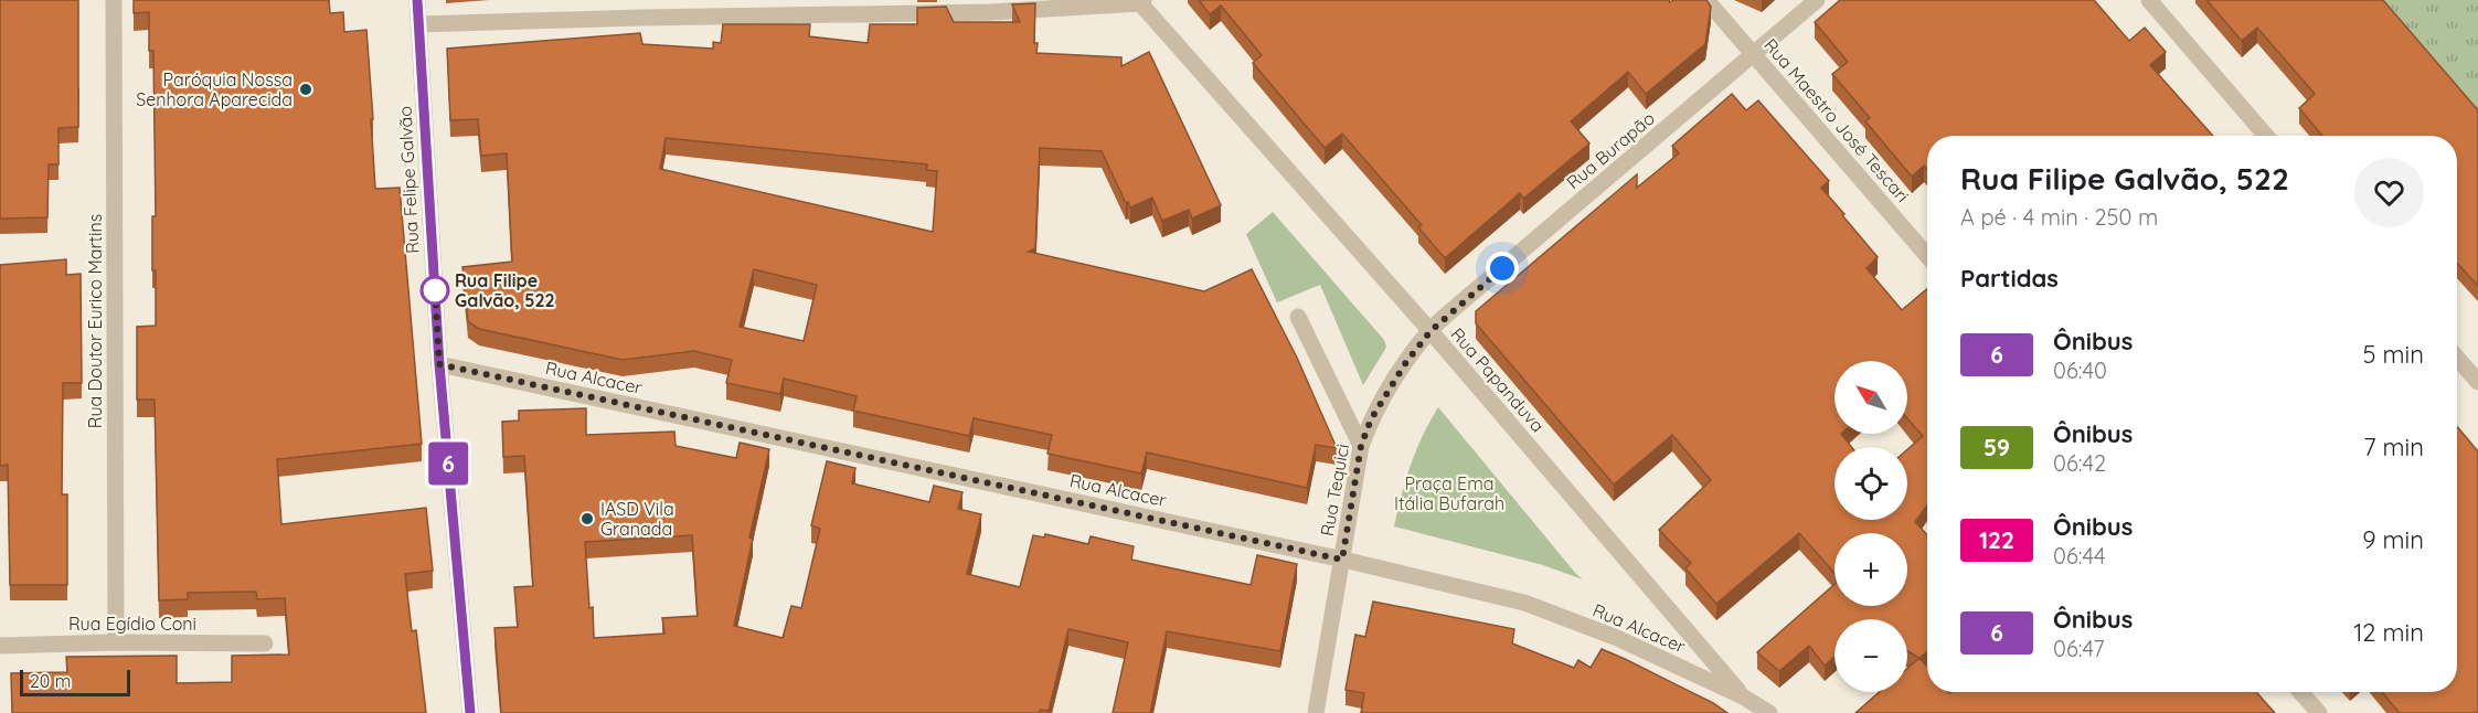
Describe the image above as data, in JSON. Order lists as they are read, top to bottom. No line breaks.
{"streets":{"street":["Rua Maestro José Tescari","Rua Burapão","Rua Felipe Galvão","Rua Doutor Eurico Martins","Rua Alcacer","Rua Papanduva","Rua Tequici","Rua Egídio Coni"]},"crossings":[["Rua Maestro José Tescari","Rua Burapão"],["Rua Burapão","Rua Papanduva"],["Rua Burapão","Rua Tequici"],["Rua Felipe Galvão","Rua Alcacer"],["Rua Doutor Eurico Martins","Rua Egídio Coni"],["Rua Alcacer","Rua Papanduva"],["Rua Alcacer","Rua Tequici"],["Rua Papanduva","Rua Tequici"]],"parks":["Praça Ema Itália Bufarah"],"places":["Paróquia Nossa Senhora Aparecida","Rua Filipe Galvão, 522","IASD Vila Granada"],"lines":["bus line 6"],"scale_bar":"20 m","north":"top left","page":{"on_map":"6","heading":[["Rua Filipe Galvão, 522","A pé · 4 min · 250 m"],"Partidas"],"list":[{"mark":"6","name":"Ônibus","note":"06:40","value":"5 min"},{"mark":"59","name":"Ônibus","note":"06:42","value":"7 min"},{"mark":"122","name":"Ônibus","note":"06:44","value":"9 min"},{"mark":"6","name":"Ônibus","note":"06:47","value":"12 min"}],"map_buttons":["+","−"],"scale":"20 m"}}
